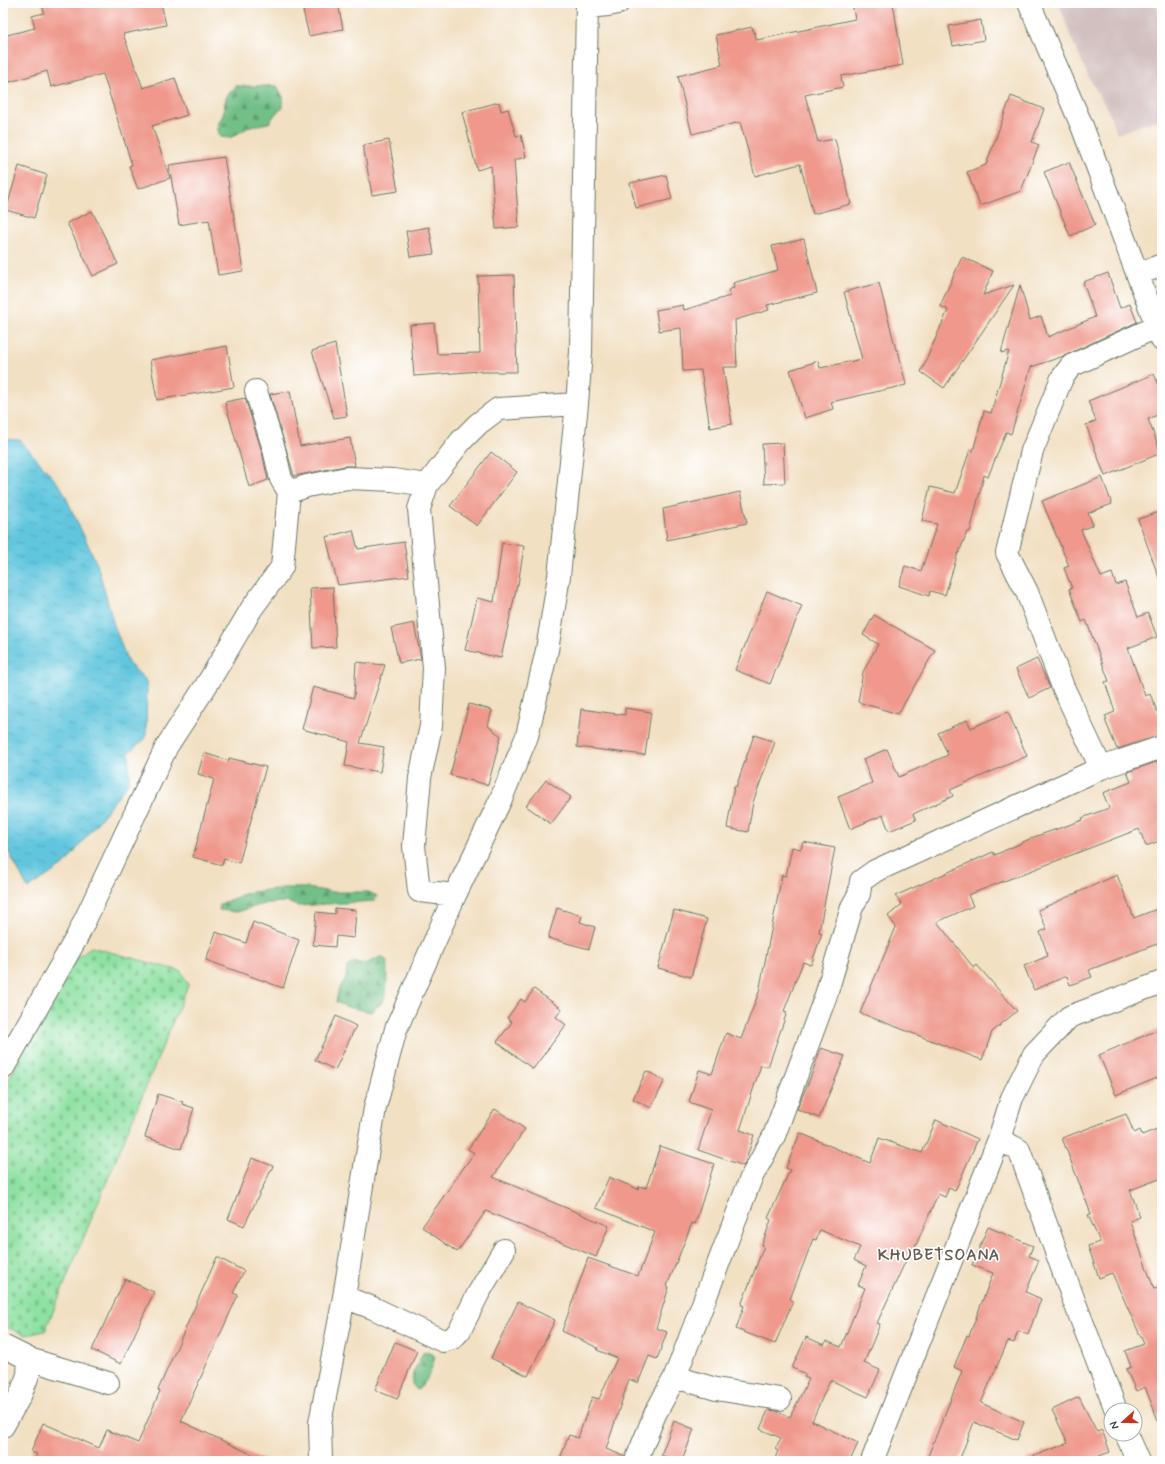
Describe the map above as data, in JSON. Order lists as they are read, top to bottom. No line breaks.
{"districts":["KHUBETSOANA"],"north":"left"}
